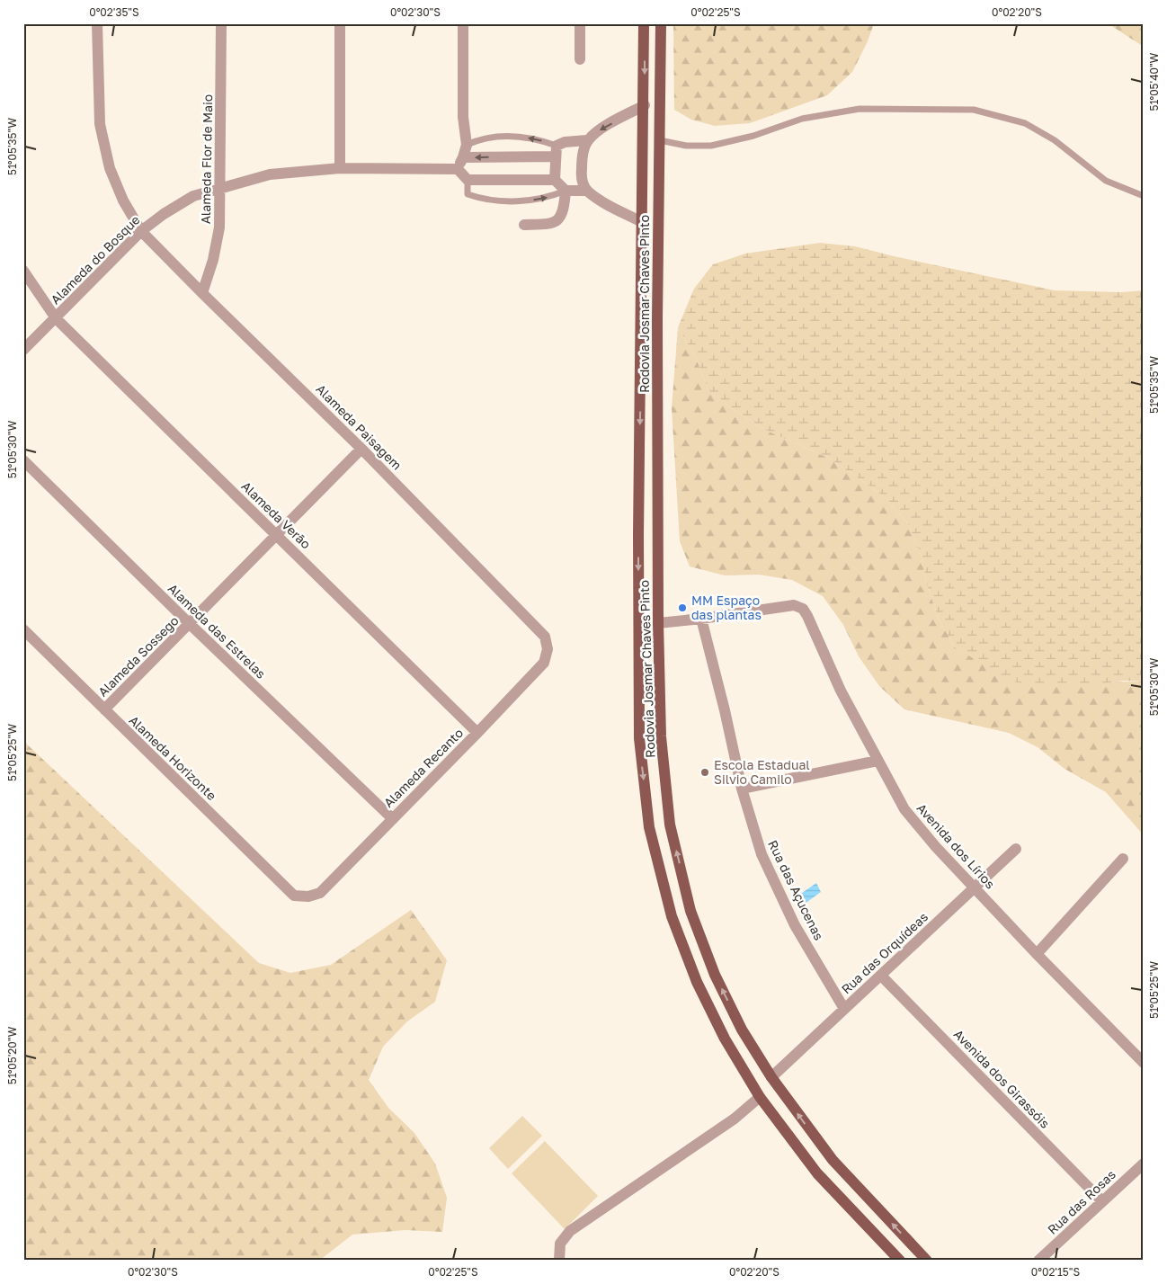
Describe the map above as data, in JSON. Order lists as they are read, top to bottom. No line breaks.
{"streets":{"main road":["Rodovia Josmar Chaves Pinto"],"street":["Alameda Flor de Maio","Alameda do Bosque","Alameda Paisagem","Alameda Verão","Alameda das Estrelas","Alameda Sossego","Alameda Horizonte","Alameda Recanto","Avenida dos Lírios","Rua das Açucenas","Rua das Orquídeas","Avenida dos Girassóis","Rua das Rosas"]},"crossings":[["Alameda Flor de Maio","Alameda do Bosque"],["Alameda Flor de Maio","Alameda Paisagem"],["Alameda do Bosque","Alameda Paisagem"],["Alameda do Bosque","Alameda Verão"],["Rodovia Josmar Chaves Pinto","Rua das Orquídeas"],["Alameda Paisagem","Alameda Sossego"],["Alameda Paisagem","Alameda Recanto"],["Alameda Verão","Alameda Sossego"],["Alameda Verão","Alameda Recanto"],["Alameda das Estrelas","Alameda Sossego"],["Alameda das Estrelas","Alameda Recanto"],["Alameda Sossego","Alameda Horizonte"],["Alameda Horizonte","Alameda Recanto"],["Avenida dos Lírios","Rua das Açucenas"],["Avenida dos Lírios","Rua das Orquídeas"],["Rua das Açucenas","Rua das Orquídeas"],["Rua das Orquídeas","Avenida dos Girassóis"],["Avenida dos Girassóis","Rua das Rosas"]],"places":["MM Espaço das plantas","Escola Estadual Silvio Camilo"],"coordinates":["0°02'35\"S","0°02'30\"S","0°02'25\"S","0°02'20\"S","51°05'40\"W","51°05'35\"W","51°05'30\"W","51°05'25\"W","51°05'20\"W","0°02'15\"S"]}
